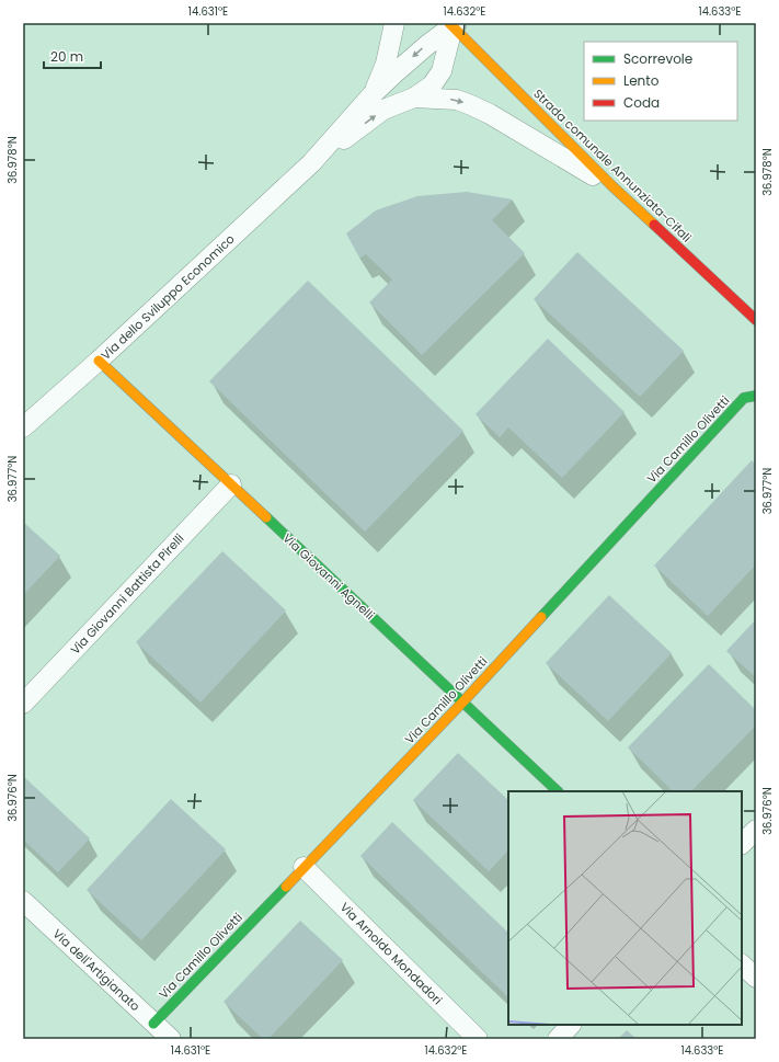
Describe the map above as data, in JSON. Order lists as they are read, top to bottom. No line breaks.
{"streets":{"street":["Strada comunale Annunziata-Cifali","Via dello Sviluppo Economico","Via Camillo Olivetti","Via Giovanni Agnelli","Via Giovanni Battista Pirelli","Via Arnoldo Mondadori","Via dell'Artigianato"]},"crossings":[["Via dello Sviluppo Economico","Via Giovanni Agnelli"],["Via Camillo Olivetti","Via Giovanni Agnelli"],["Via Camillo Olivetti","Via Arnoldo Mondadori"],["Via Camillo Olivetti","Via dell'Artigianato"],["Via Giovanni Agnelli","Via Giovanni Battista Pirelli"]],"legend":["Scorrevole","Lento","Coda"],"scale_bar":"20 m","coordinates":["14.631°E","14.632°E","14.633°E","36.978°N","36.977°N","36.976°N"]}
